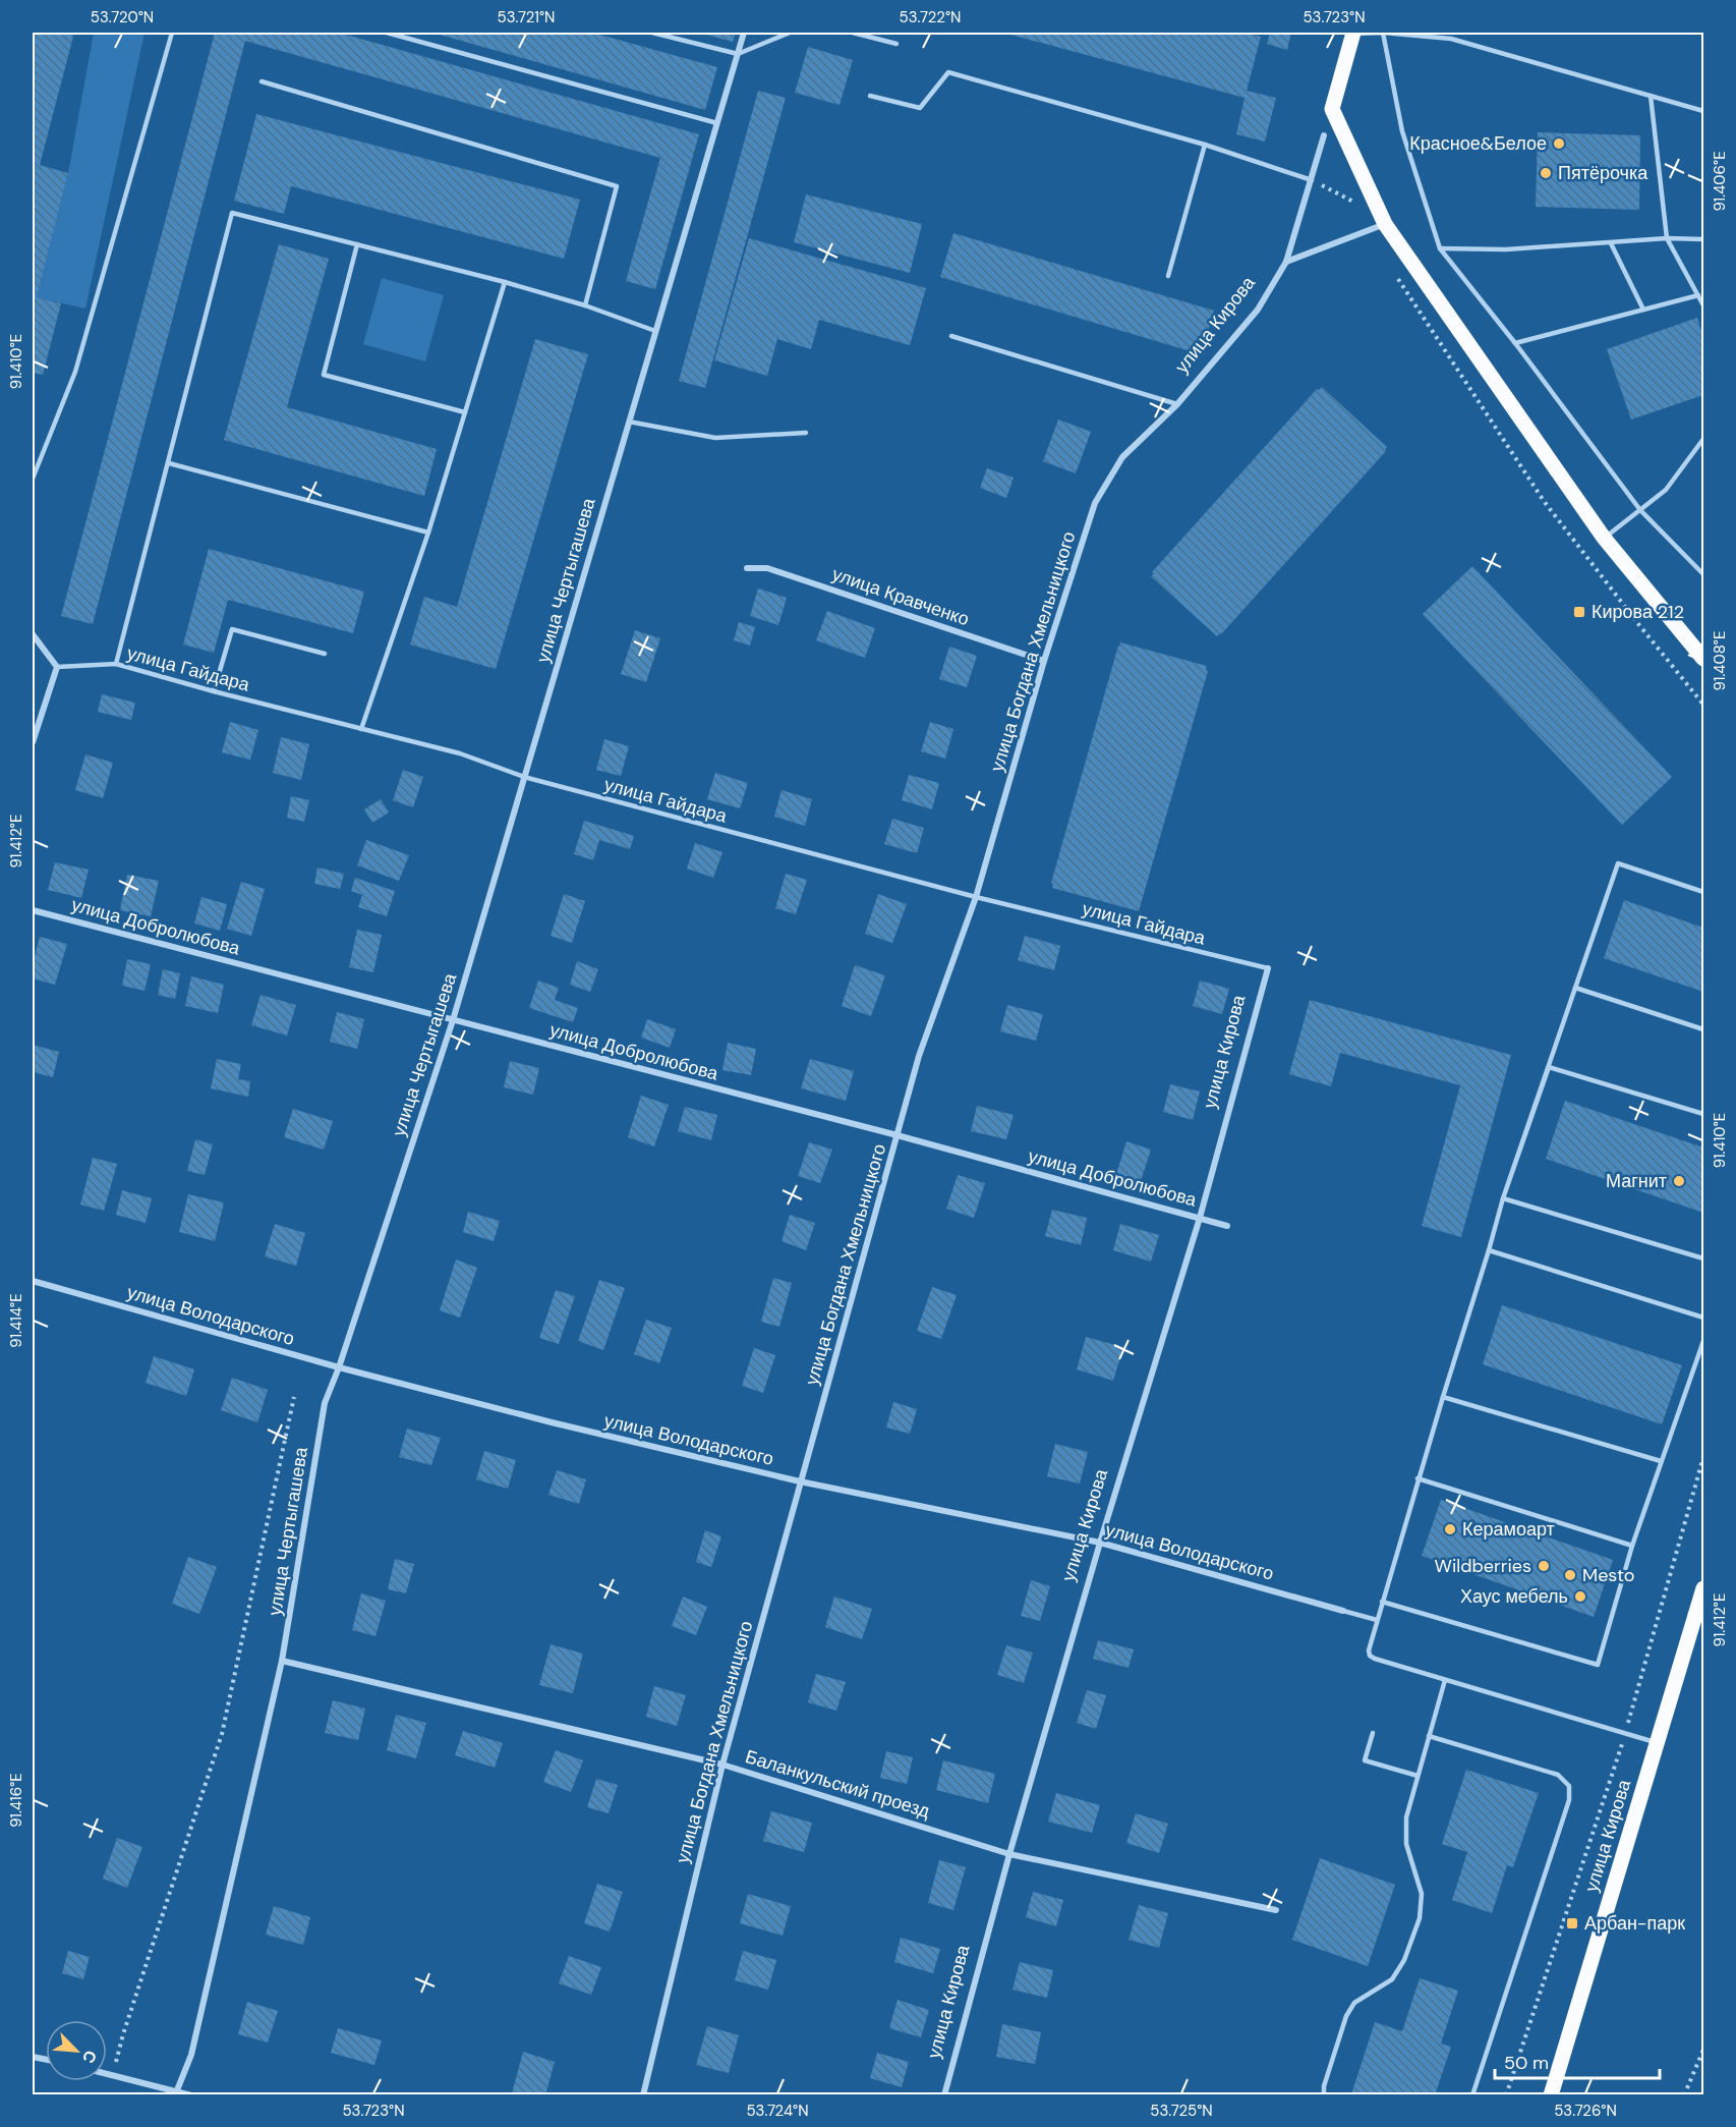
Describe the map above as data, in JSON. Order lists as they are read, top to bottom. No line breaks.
{"streets":{"main road":["улица Кирова"],"street":["улица Чертыгашева","улица Кравченко","улица Богдана Хмельницкого","улица Добролюбова","улица Володарского","Баланкульский проезд"],"lane":["улица Гайдара"]},"crossings":[["улица Кирова","улица Богдана Хмельницкого"],["улица Кирова","улица Гайдара"],["улица Кирова","улица Добролюбова"],["улица Кирова","улица Володарского"],["улица Кирова","Баланкульский проезд"],["улица Чертыгашева","улица Гайдара"],["улица Чертыгашева","улица Добролюбова"],["улица Чертыгашева","улица Володарского"],["улица Чертыгашева","Баланкульский проезд"],["улица Кравченко","улица Богдана Хмельницкого"],["улица Богдана Хмельницкого","улица Гайдара"],["улица Богдана Хмельницкого","улица Добролюбова"],["улица Богдана Хмельницкого","улица Володарского"],["улица Богдана Хмельницкого","Баланкульский проезд"]],"places":{"other":["Красное&Белое","Пятёрочка","Магнит","Керамоарт","Wildberries","Mesto","Хаус мебель"],"transit":["Кирова 212","Арбан-парк"]},"scale_bar":"50 m","north":"bottom right","coordinates":["53.720°N","53.721°N","53.722°N","53.723°N","91.406°E","91.410°E","91.408°E","91.412°E","91.414°E","91.416°E","53.724°N","53.725°N","53.726°N"]}
